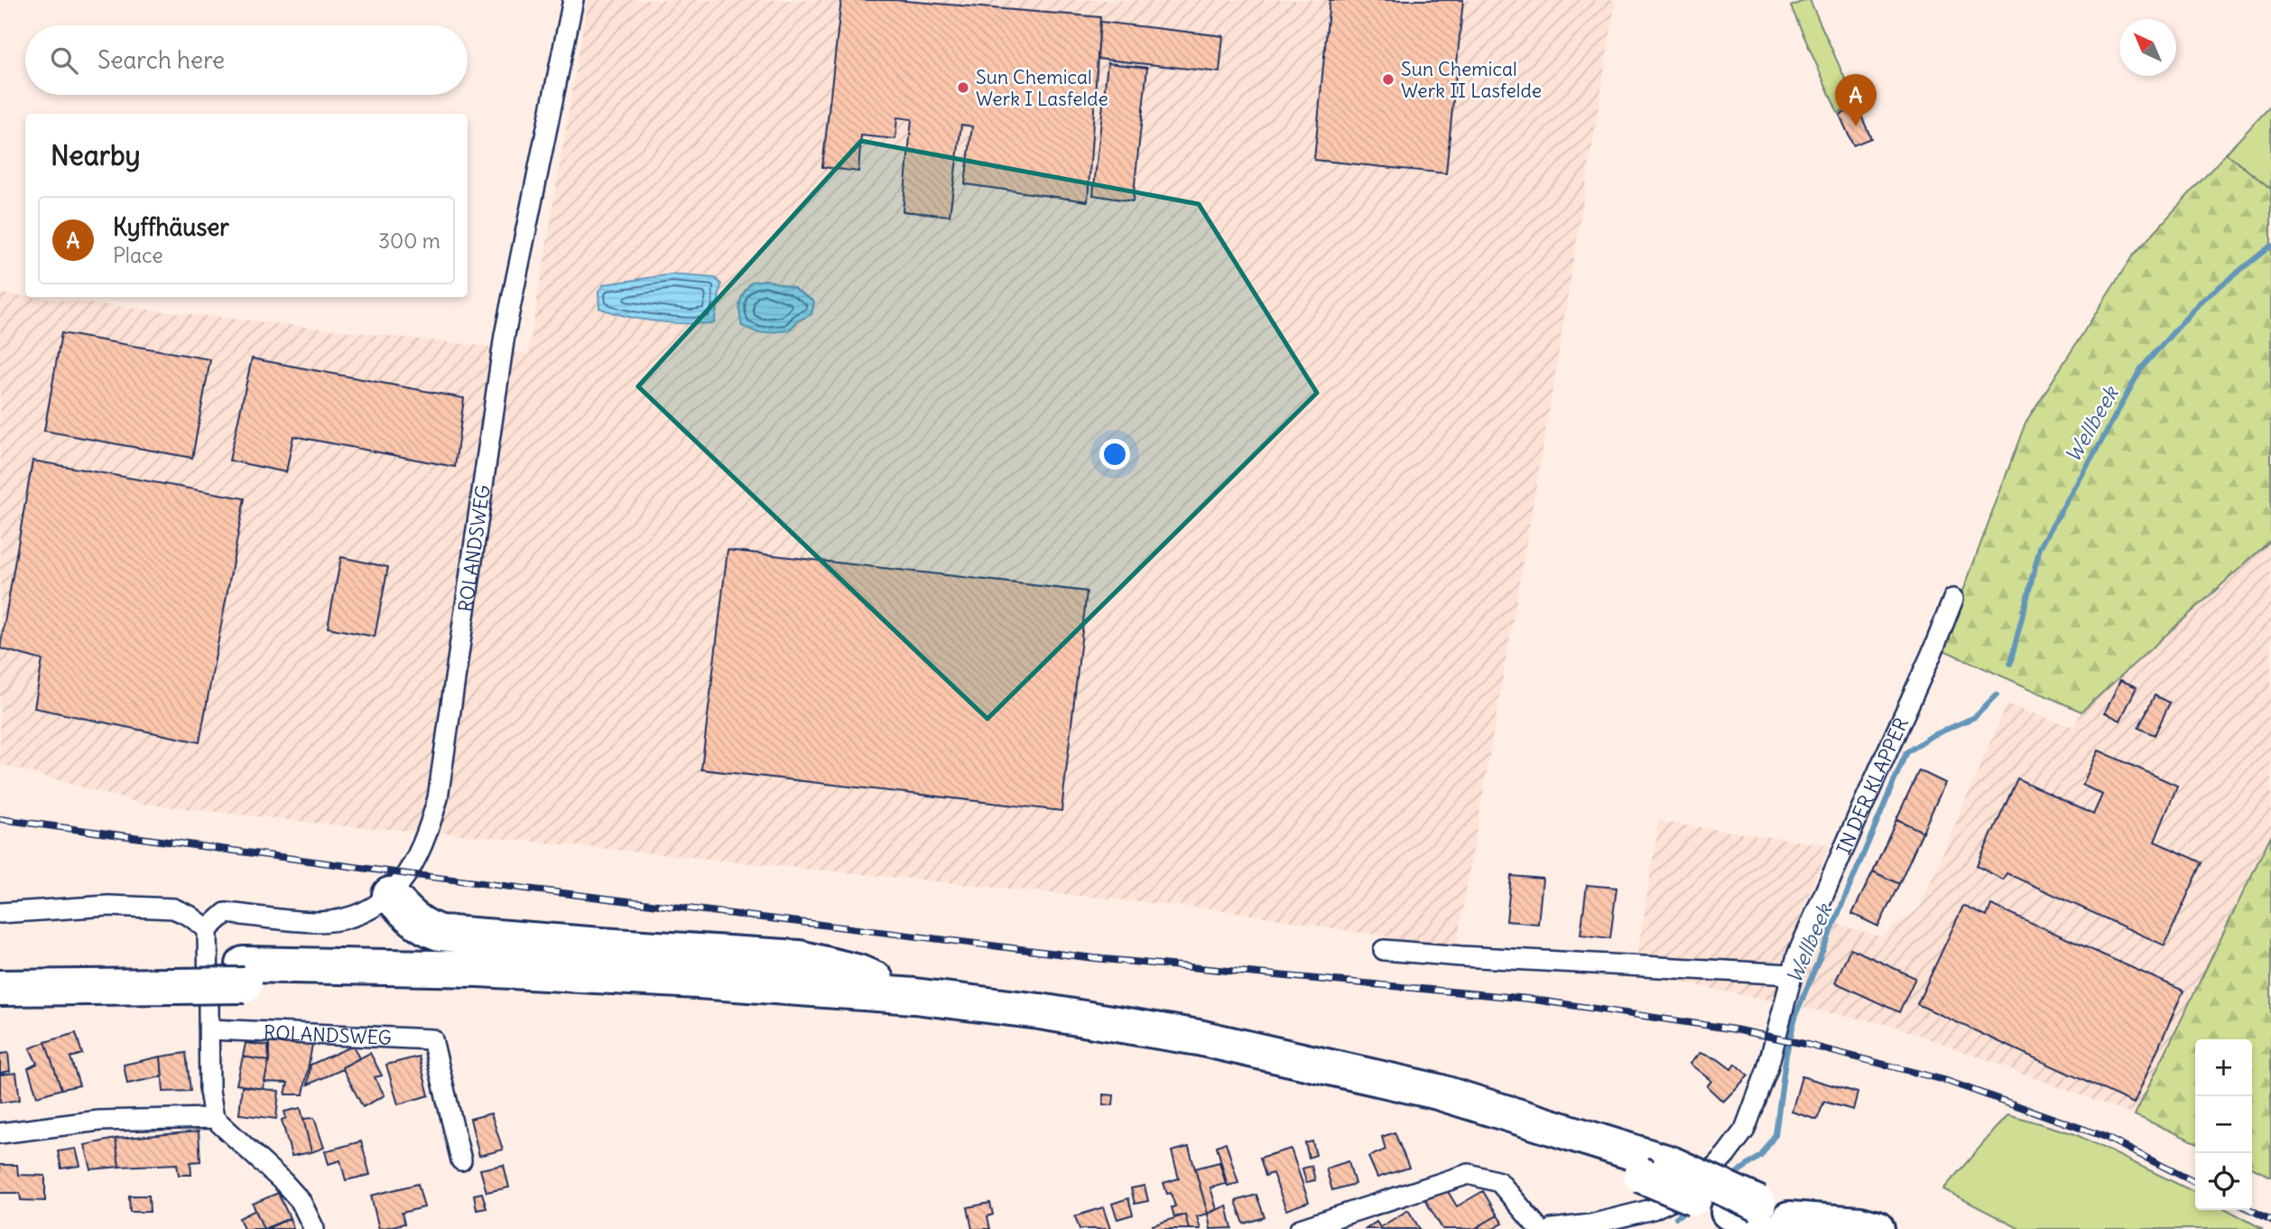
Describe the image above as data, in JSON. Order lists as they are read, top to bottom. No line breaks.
{"streets":{"street":["ROLANDSWEG","IN DER KLAPPER"]},"water":["Wellbeek"],"places":["Sun Chemical Werk II Lasfelde","Sun Chemical Werk I Lasfelde"],"north":"top left","page":{"search":"Search here","pins":"A","heading":"Nearby","list":[{"mark":"A","name":"Kyffhäuser","note":"Place","value":"300 m"}],"map_buttons":["+","−"]}}
